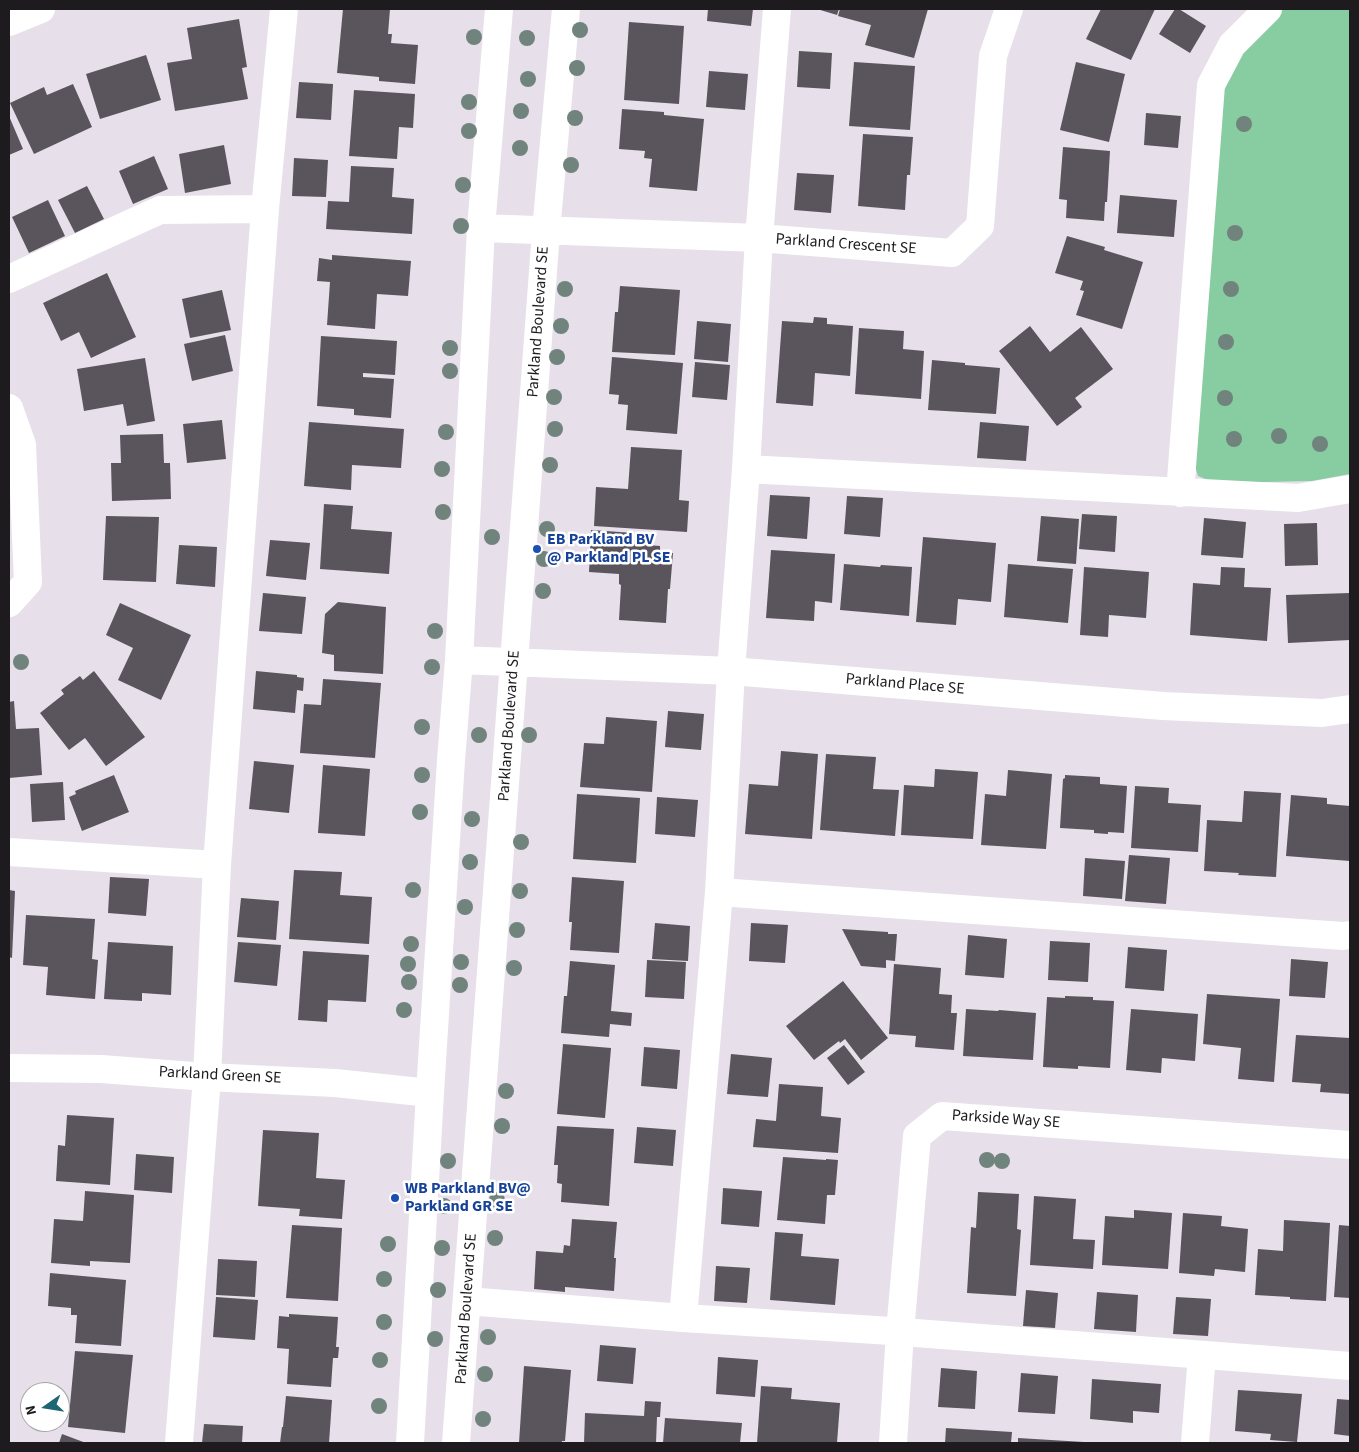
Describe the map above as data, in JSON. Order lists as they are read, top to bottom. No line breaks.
{"streets":{"street":["Parkland Crescent SE","Parkland Boulevard SE","Parkland Place SE","Parkland Green SE","Parkside Way SE"]},"crossings":[["Parkland Crescent SE","Parkland Boulevard SE"],["Parkland Boulevard SE","Parkland Place SE"]],"places":["EB Parkland BV @ Parkland PL SE","WB Parkland BV@ Parkland GR SE"],"north":"left"}
